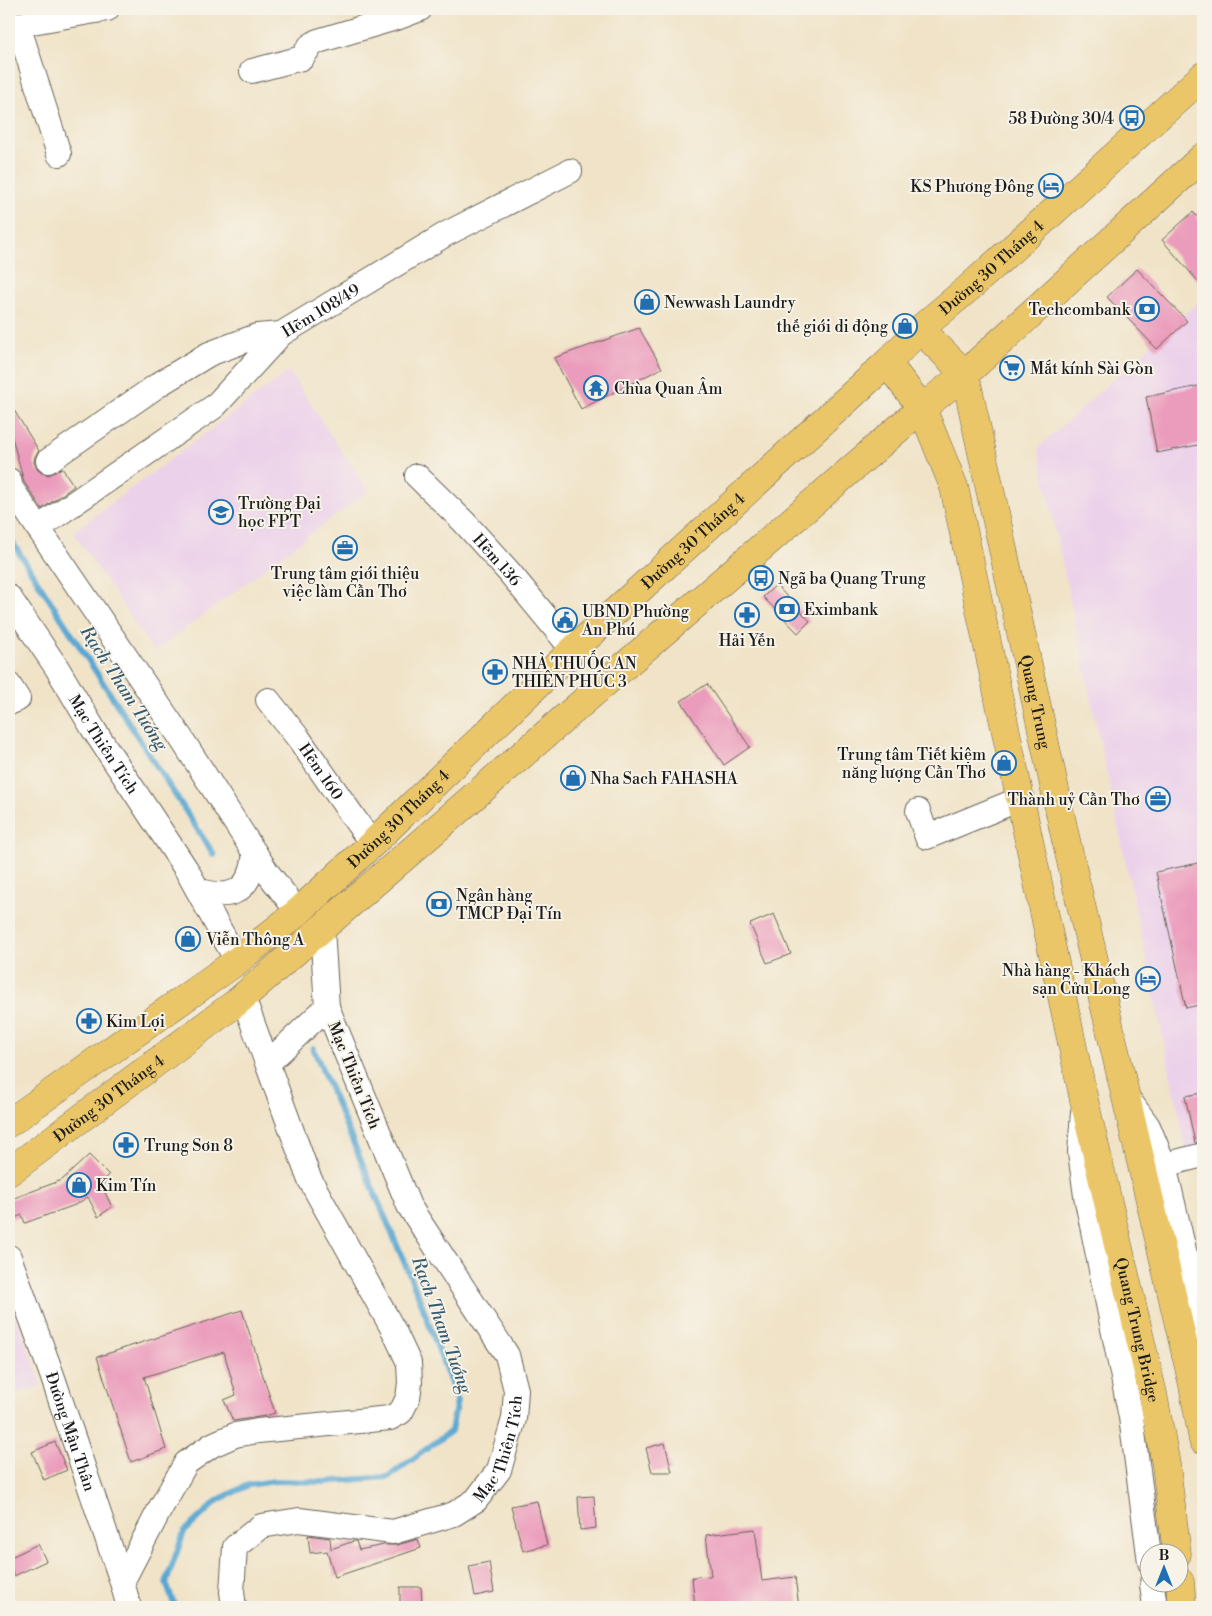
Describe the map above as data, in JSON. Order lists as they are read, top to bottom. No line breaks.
{"streets":{"main road":["Đường 30 Tháng 4","Quang Trung","Quang Trung Bridge"],"street":["Hẽm 108/49","Hẽm 136","Mạc Thiên Tích","Hẽm 160","Đường Mậu Thân"]},"crossings":[["Đường 30 Tháng 4","Hẽm 136"],["Đường 30 Tháng 4","Quang Trung"],["Đường 30 Tháng 4","Mạc Thiên Tích"],["Đường 30 Tháng 4","Hẽm 160"]],"water":["Rạch Tham Tướng"],"places":{"bus stop":["58 Đường 30/4","Ngã ba Quang Trung"],"hotel":["KS Phương Đông","Nhà hàng - Khách sạn Cửu Long"],"shop":["Newwash Laundry","thế giới di động","Trung tâm Tiết kiệm năng lượng Cần Thơ","Nha Sach FAHASHA","Viễn Thông A","Kim Tín"],"bank":["Techcombank","Eximbank","Ngân hàng TMCP Đại Tín"],"supermarket":["Mắt kính Sài Gòn"],"temple":["Chùa Quan Âm"],"school or university":["Trường Đại học FPT"],"office":["Trung tâm giới thiệu việc làm Cần Thơ","Thành uỷ Cần Thơ"],"pharmacy":["Hải Yến","NHÀ THUỐC AN THIÊN PHÚC 3","Kim Lợi","Trung Sơn 8"],"public building":["UBND Phường An Phú"]},"north":"top"}
